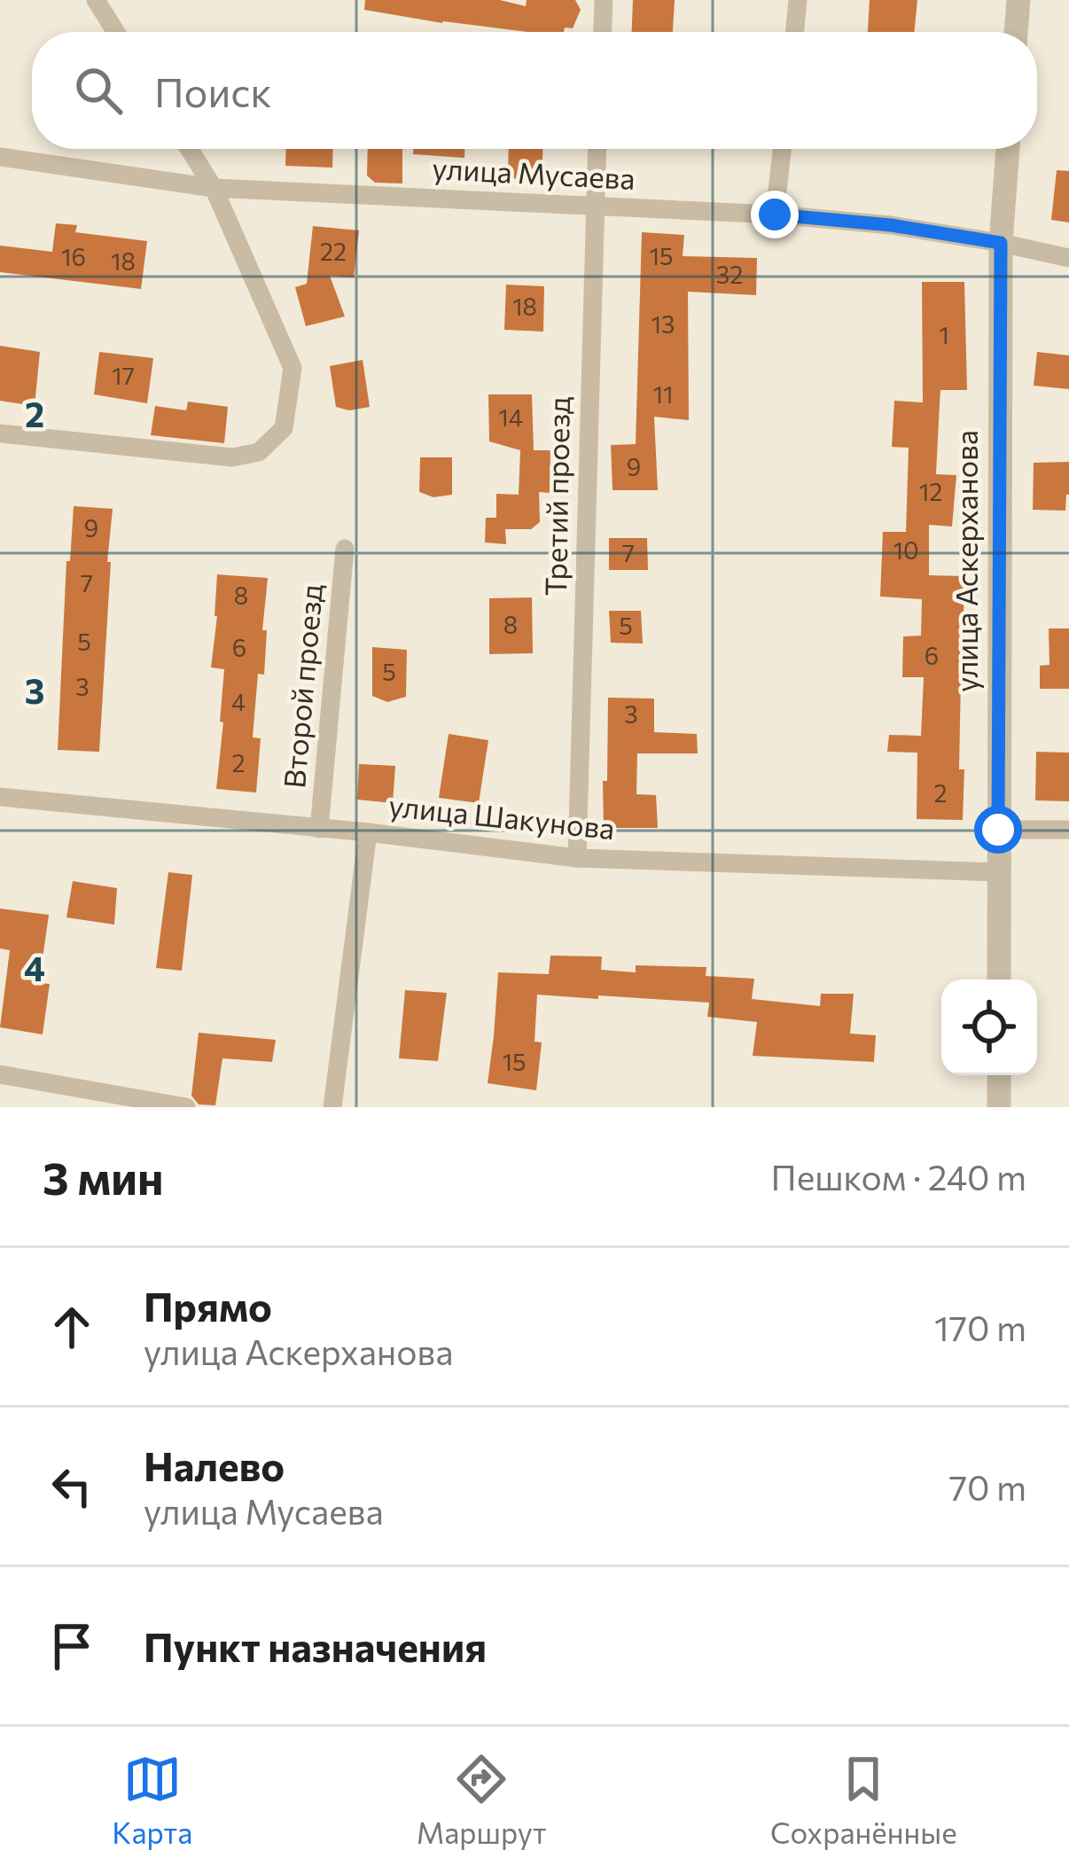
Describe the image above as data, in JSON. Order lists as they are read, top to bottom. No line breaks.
{"streets":{"street":["улица Мусаева","Третий проезд","улица Аскерханова","Второй проезд","улица Шакунова"]},"crossings":[["улица Мусаева","Третий проезд"],["улица Мусаева","улица Аскерханова"],["Третий проезд","улица Шакунова"],["улица Аскерханова","улица Шакунова"],["Второй проезд","улица Шакунова"]],"house_numbers":["22","15","16","18","32","18","13","1","17","11","14","9","12","9","10","7","7","8","8","5","5","6","6","5","3","4","3","2","2","15"],"page":{"search":"Поиск","heading":["3 мин","Пешком · 240 m"],"list":[["Прямо","улица Аскерханова","170 m"],["Налево","улица Мусаева","70 m"],"Пункт назначения"],"nav":["Карта","Маршрут","Сохранённые"]},"grid":{"rows":["2","3","4"]}}
